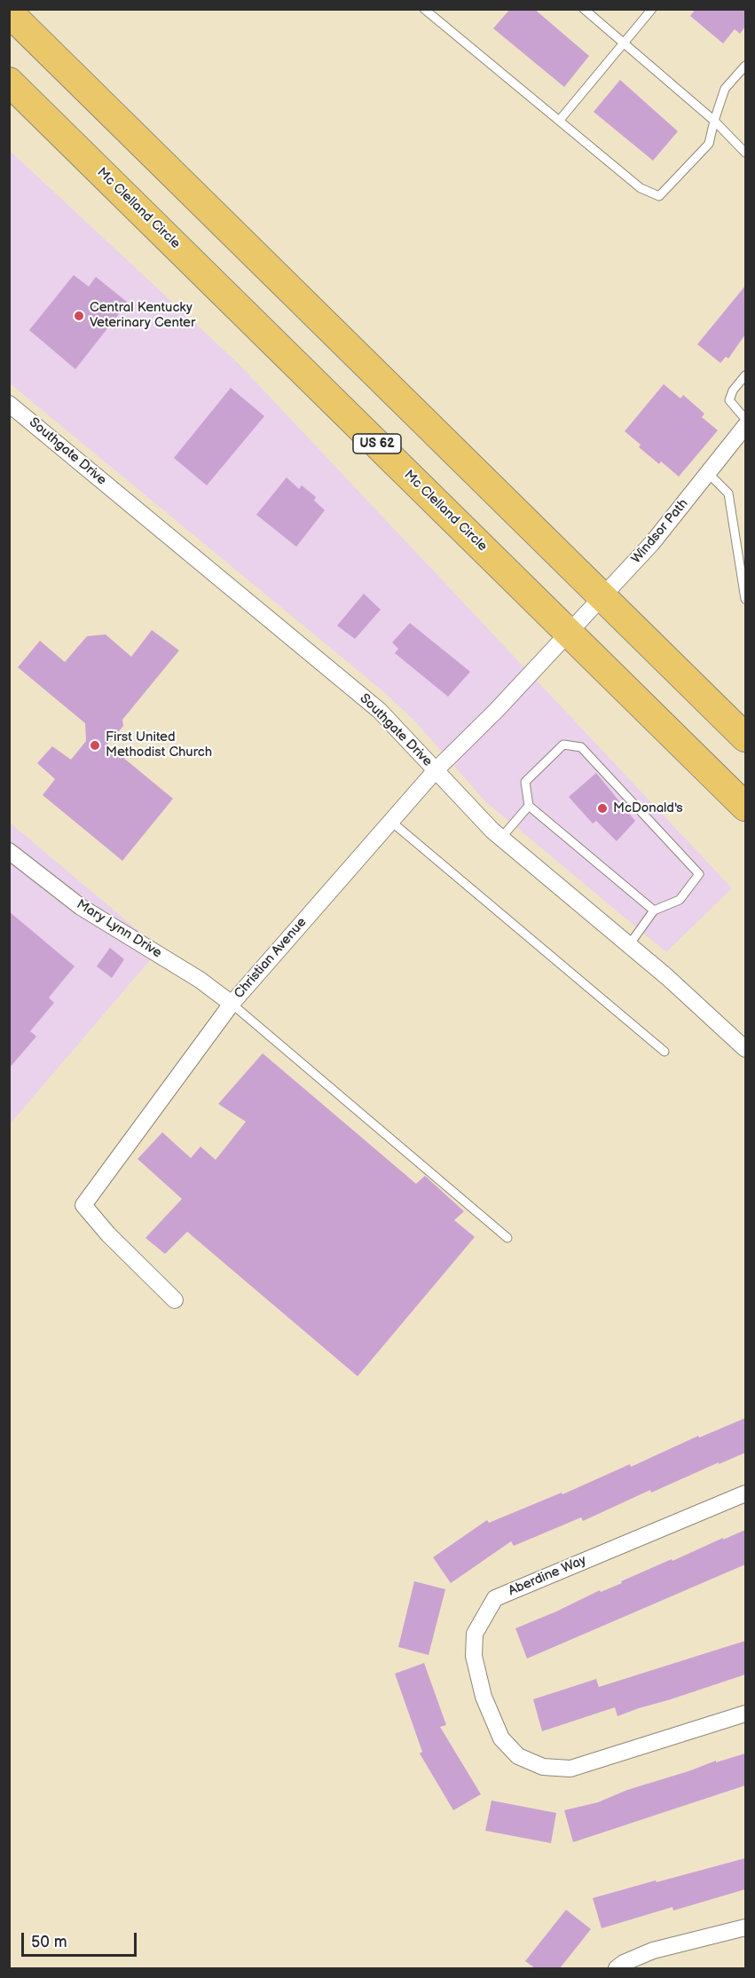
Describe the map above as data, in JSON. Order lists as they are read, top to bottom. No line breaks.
{"streets":{"highway":["Mc Clelland Circle","US 62"],"street":["Southgate Drive","Windsor Path","Mary Lynn Drive","Christian Avenue","Aberdine Way"]},"crossings":[["Mc Clelland Circle","Windsor Path"],["Mc Clelland Circle","Christian Avenue"],["Southgate Drive","Christian Avenue"],["Windsor Path","Christian Avenue"],["Mary Lynn Drive","Christian Avenue"]],"places":["Central Kentucky Veterinary Center","First United Methodist Church","McDonald's"],"scale_bar":"50 m"}
